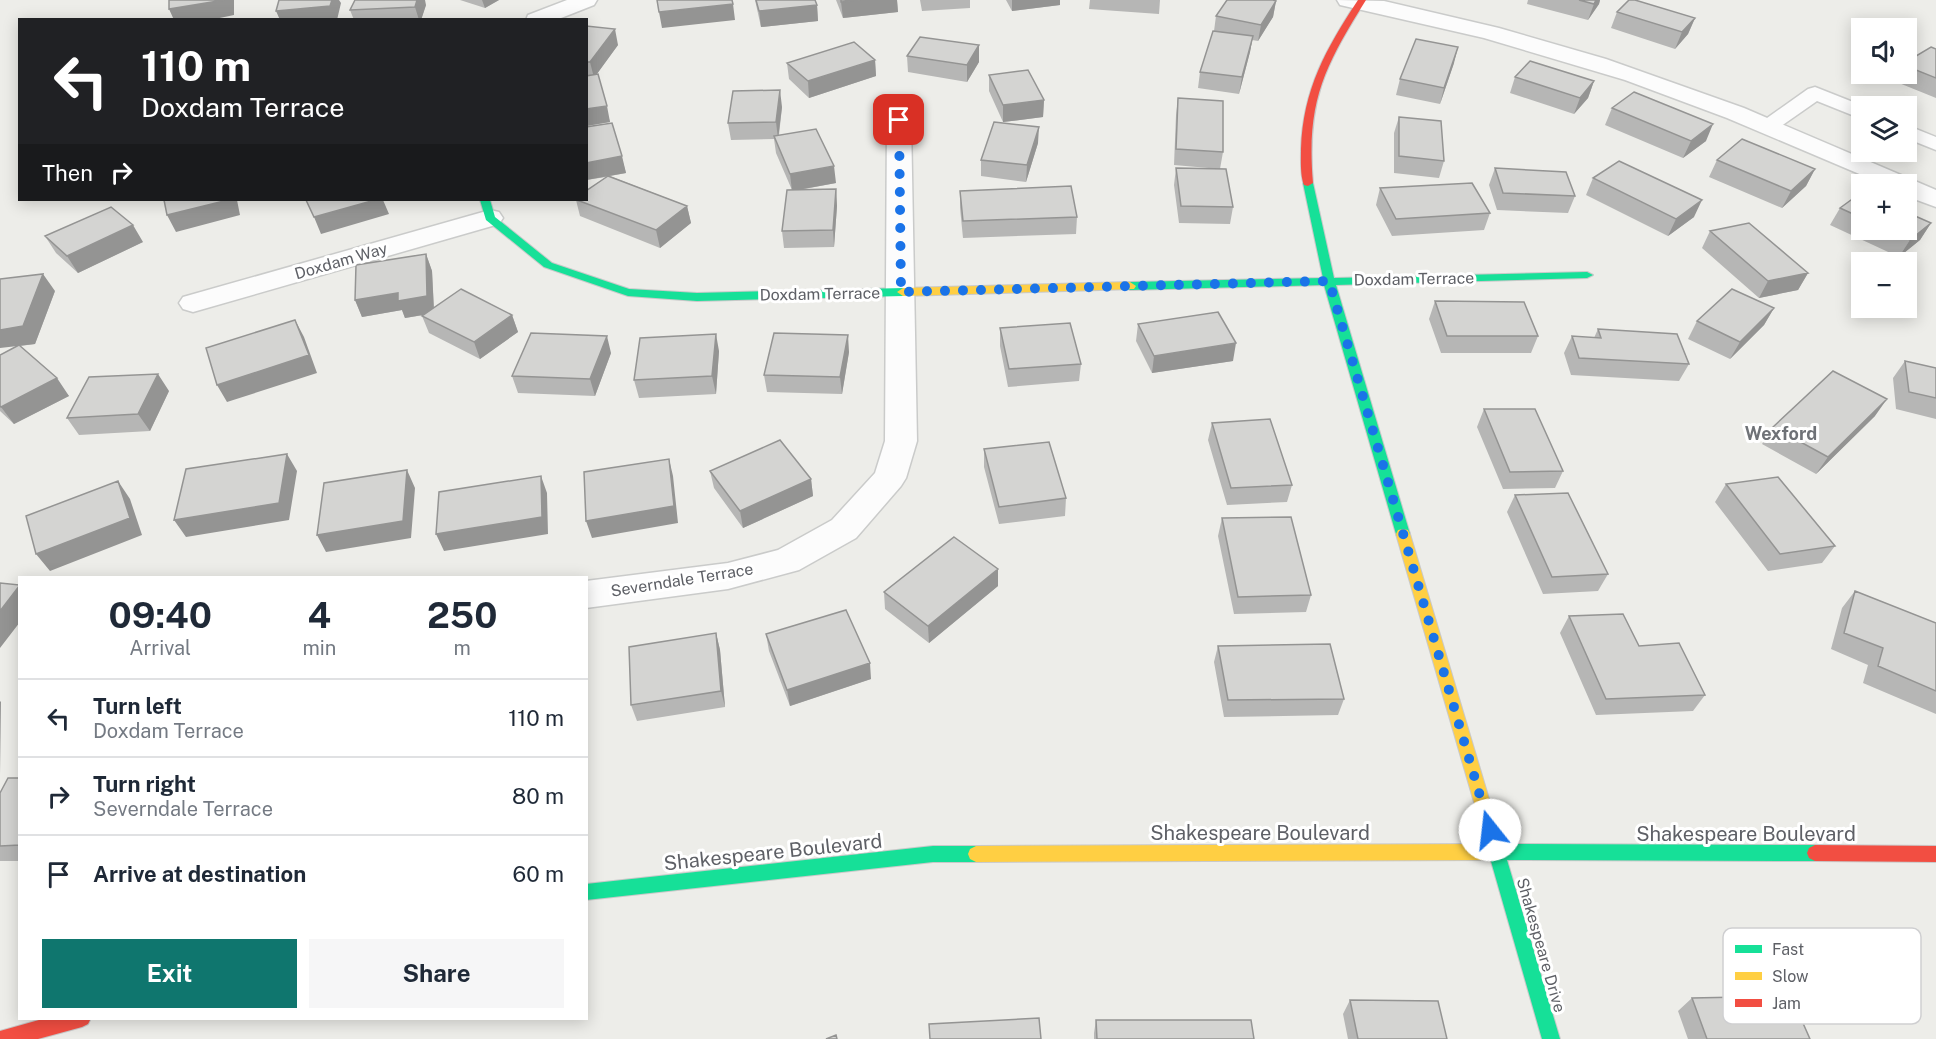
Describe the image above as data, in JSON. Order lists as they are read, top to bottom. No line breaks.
{"streets":{"street":["Doxdam Way","Doxdam Terrace","Severndale Terrace","Shakespeare Boulevard","Shakespeare Drive"]},"crossings":[["Doxdam Way","Doxdam Terrace"],["Doxdam Terrace","Severndale Terrace"],["Doxdam Terrace","Shakespeare Drive"],["Shakespeare Boulevard","Shakespeare Drive"]],"districts":["Wexford"],"legend":["Fast","Slow","Jam"],"page":{"map_buttons":["+","−"],"turn":["110 m","Doxdam Terrace"],"then":"Then","eta":["09:40","Arrival","4","min","250","m"],"list":[{"name":"Turn left","note":"Doxdam Terrace","value":"110 m"},{"name":"Turn right","note":"Severndale Terrace","value":"80 m"},{"name":"Arrive at destination","value":"60 m"}],"buttons":["Exit","Share"]}}
